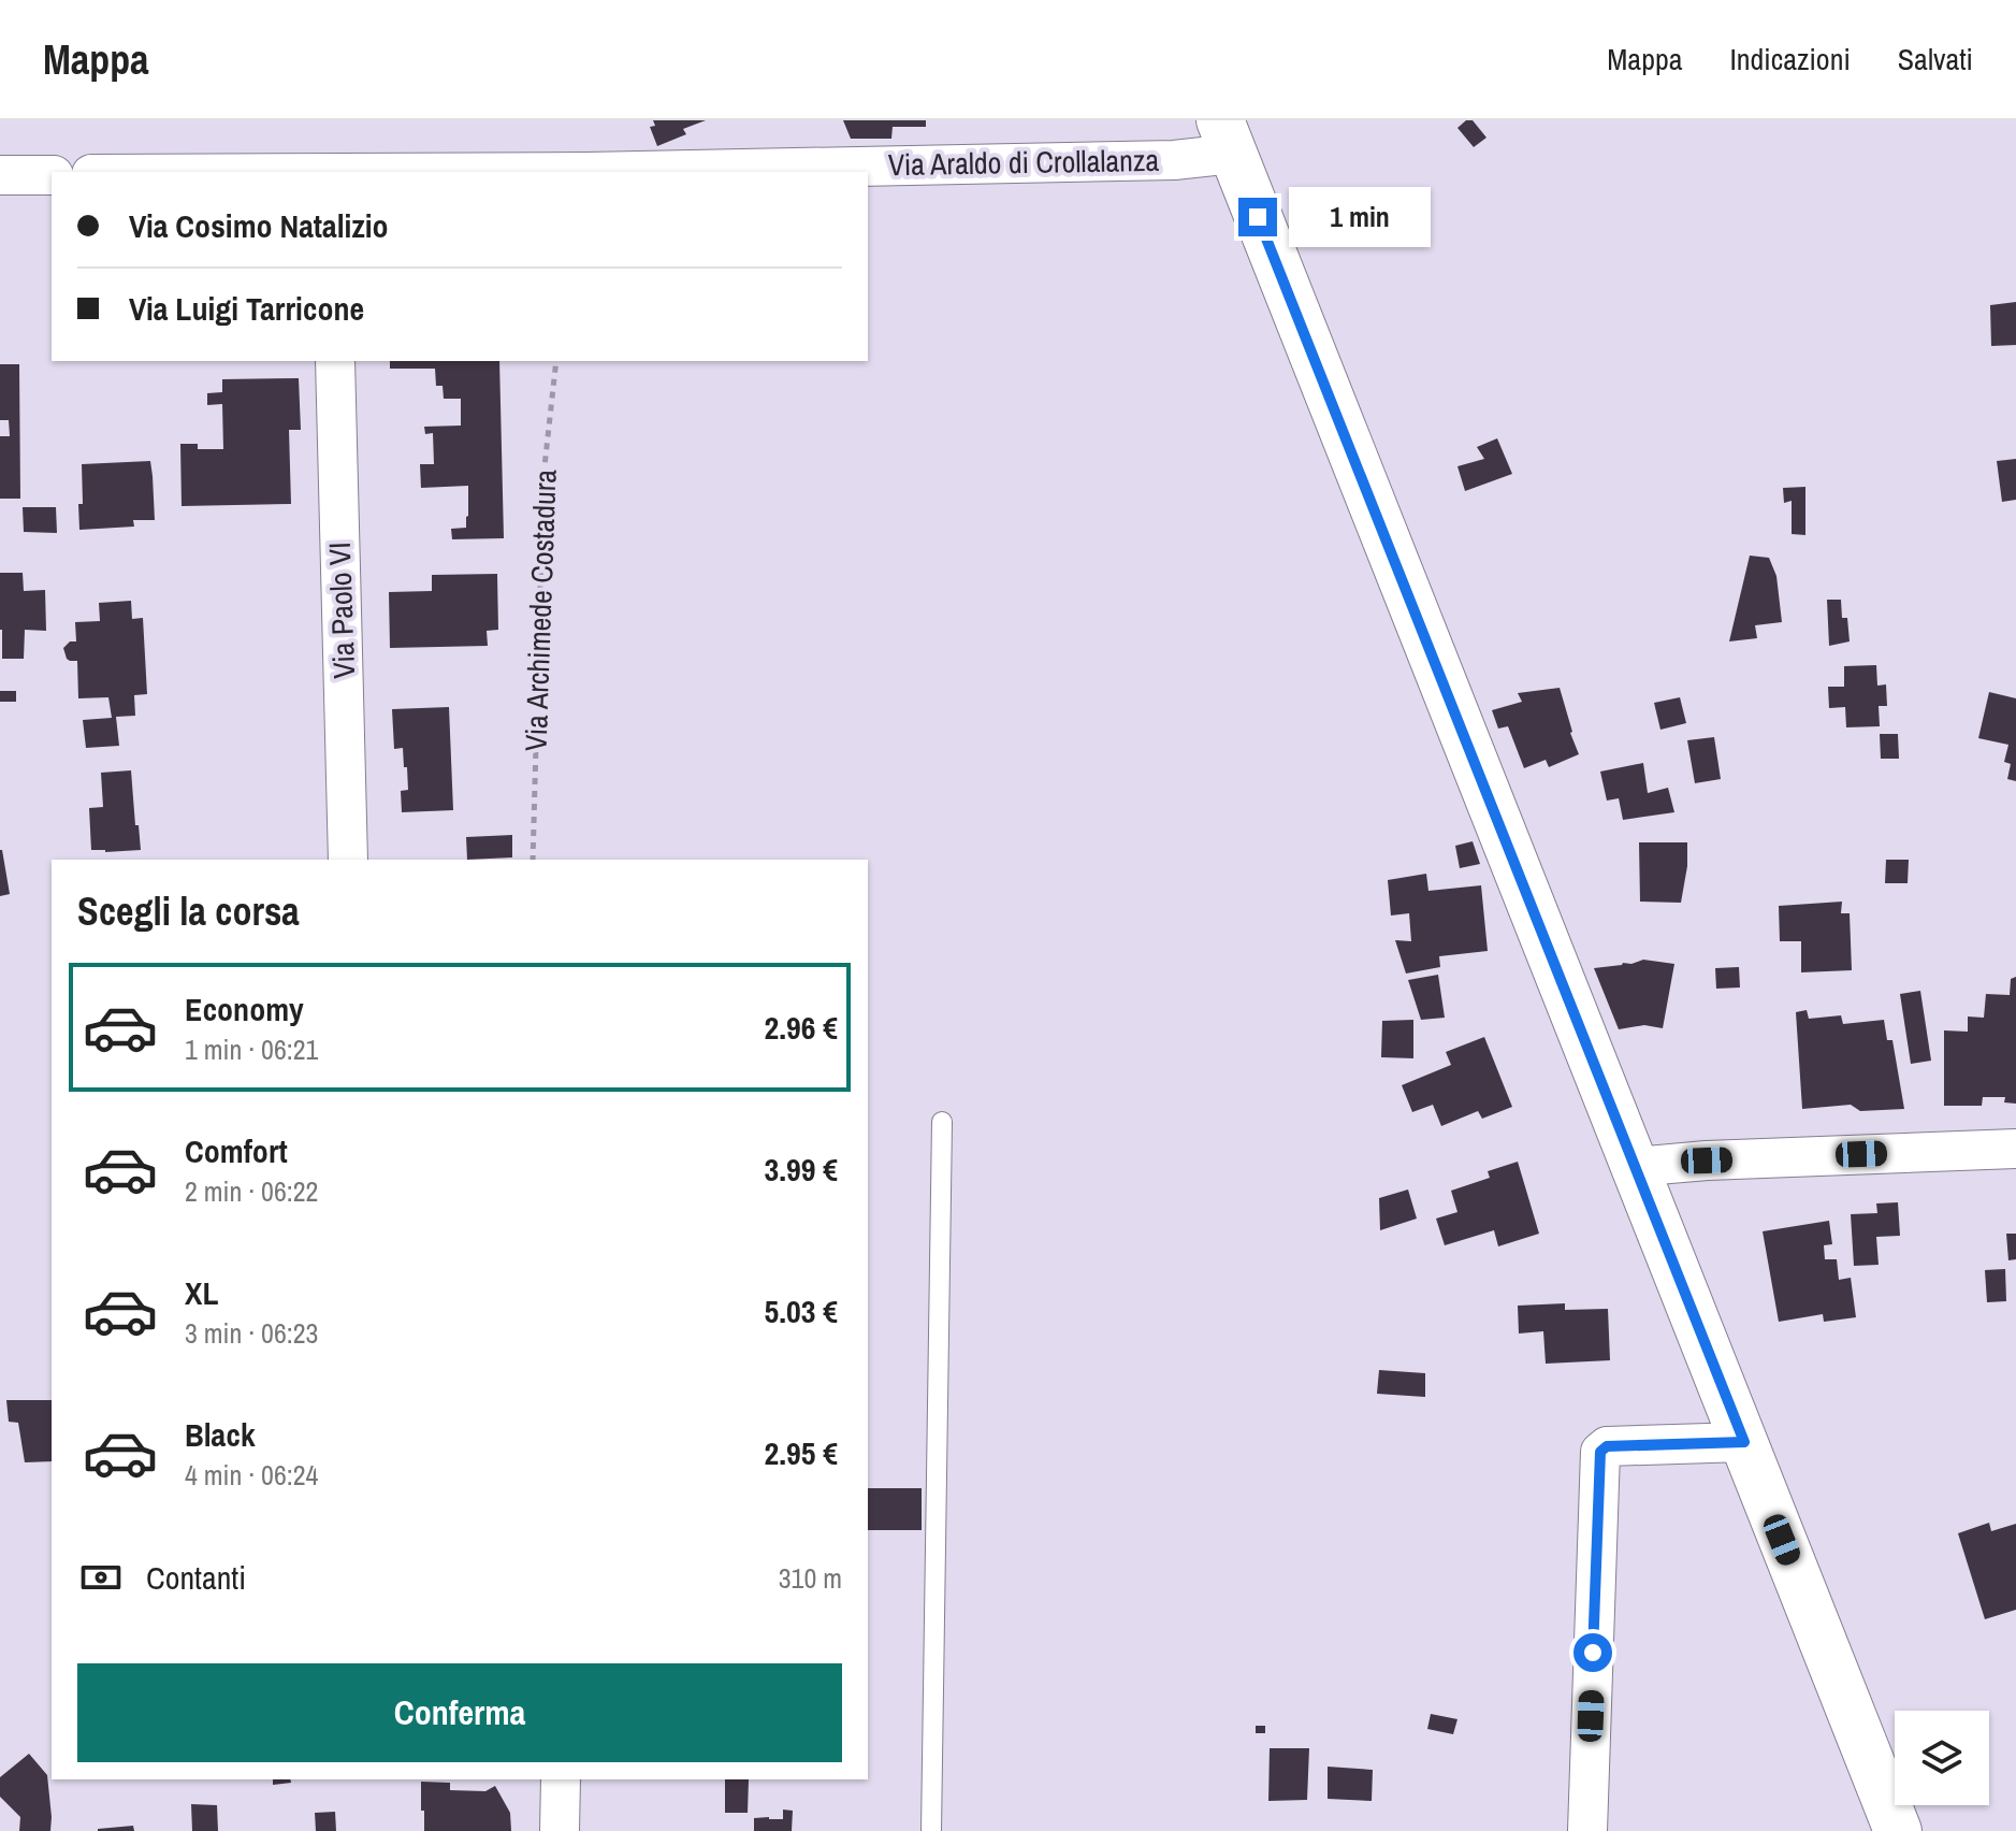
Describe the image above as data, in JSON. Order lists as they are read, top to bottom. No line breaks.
{"streets":{"street":["Via Araldo di Crollalanza","Via Paolo VI"],"path":["Via Archimede Costadura"]},"page":{"header":"Mappa","nav":["Mappa","Indicazioni","Salvati"],"banner":["Via Cosimo Natalizio","Via Luigi Tarricone"],"bubble":"1 min","heading":"Scegli la corsa","list":[{"name":"Economy","note":"1 min · 06:21","value":"2.96 €"},{"name":"Comfort","note":"2 min · 06:22","value":"3.99 €"},{"name":"XL","note":"3 min · 06:23","value":"5.03 €"},{"name":"Black","note":"4 min · 06:24","value":"2.95 €"}],"pay":["Contanti","310 m"],"buttons":"Conferma"}}
